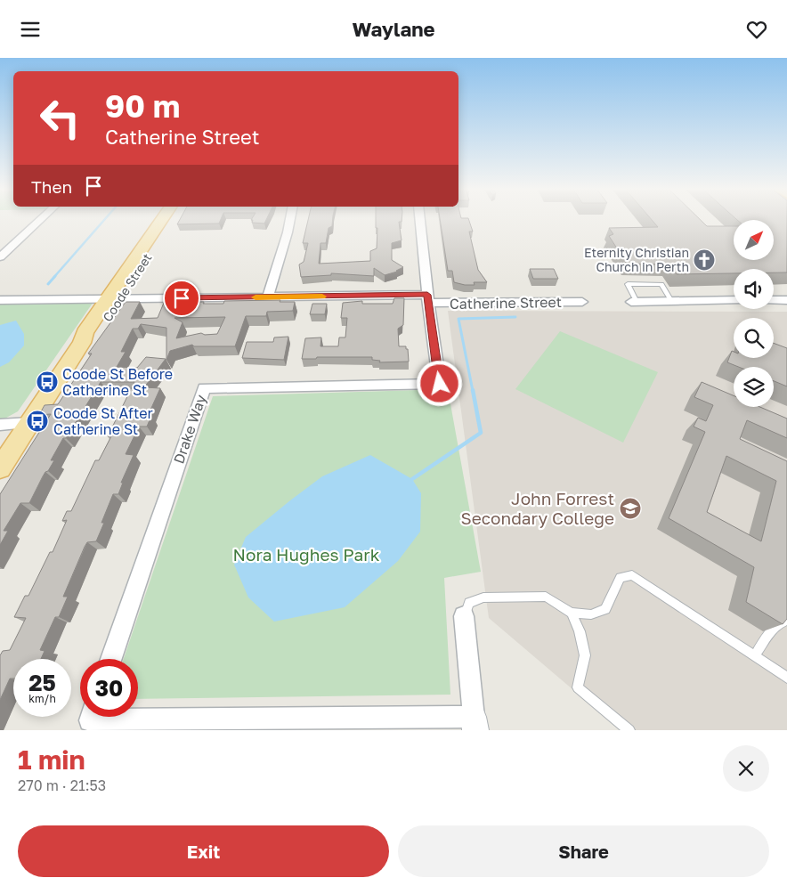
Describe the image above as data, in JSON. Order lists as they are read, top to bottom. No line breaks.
{"streets":{"main road":["Coode Street"],"street":["Catherine Street","Drake Way"]},"crossings":[["Coode Street","Catherine Street"],["Catherine Street","Drake Way"]],"parks":["Nora Hughes Park"],"places":{"church":["Eternity Christian Church in Perth"],"bus stop":["Coode St Before Catherine St","Coode St After Catherine St"],"school or university":["John Forrest Secondary College"]},"north":"top right","page":{"header":"Waylane","turn":["90 m","Catherine Street"],"then":"Then","speed":"25 km/h","limit":"30","heading":["1 min","270 m · 21:53"],"buttons":["Exit","Share"]}}
